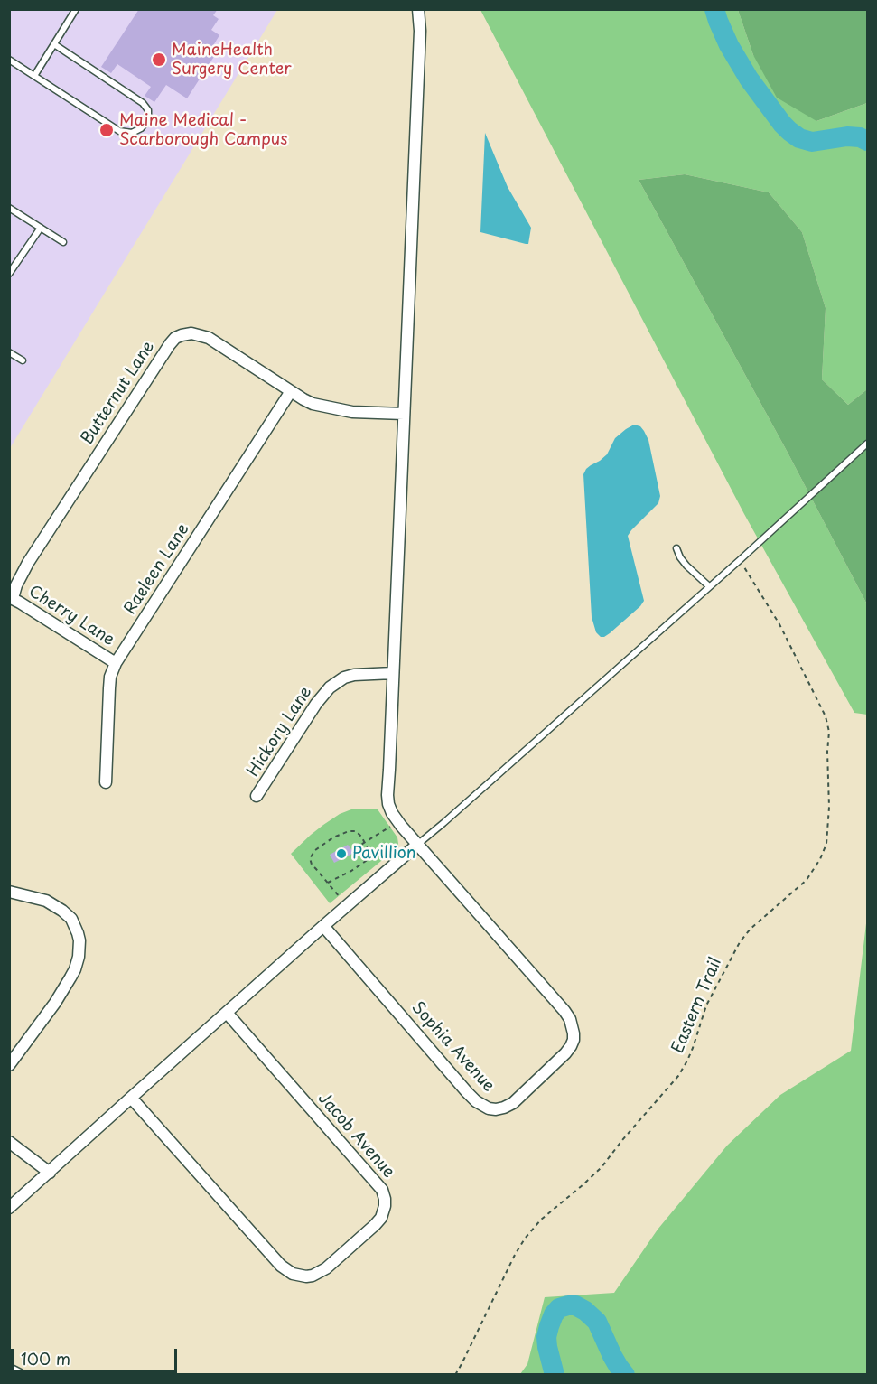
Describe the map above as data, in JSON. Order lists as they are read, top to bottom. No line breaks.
{"streets":{"street":["Butternut Lane","Raeleen Lane","Cherry Lane","Hickory Lane","Sophia Avenue","Jacob Avenue"],"path":["Eastern Trail"]},"crossings":[["Butternut Lane","Raeleen Lane"],["Butternut Lane","Cherry Lane"],["Butternut Lane","Sophia Avenue"],["Raeleen Lane","Cherry Lane"],["Hickory Lane","Sophia Avenue"]],"places":["MaineHealth Surgery Center","Maine Medical - Scarborough Campus","Pavillion"],"scale_bar":"100 m"}
